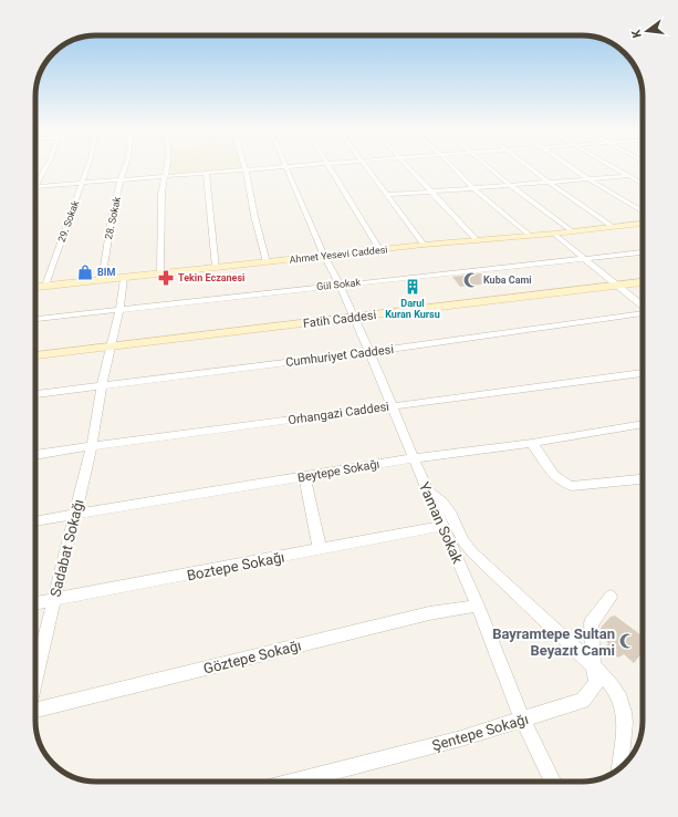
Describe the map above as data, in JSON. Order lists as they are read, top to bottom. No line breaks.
{"streets":{"main road":["Ahmet Yesevi Caddesi","Fatih Caddesi"],"street":["28. Sokak","29. Sokak","Gül Sokak","Cumhuriyet Caddesi","Orhangazi Caddesi","Beytepe Sokağı","Yaman Sokak","Sadabat Sokağı","Boztepe Sokağı","Göztepe Sokağı","Şentepe Sokağı"]},"crossings":[["28. Sokak","Ahmet Yesevi Caddesi"],["29. Sokak","Ahmet Yesevi Caddesi"],["Ahmet Yesevi Caddesi","Yaman Sokak"],["Ahmet Yesevi Caddesi","Sadabat Sokağı"],["Gül Sokak","Yaman Sokak"],["Gül Sokak","Sadabat Sokağı"],["Fatih Caddesi","Yaman Sokak"],["Fatih Caddesi","Sadabat Sokağı"],["Cumhuriyet Caddesi","Yaman Sokak"],["Cumhuriyet Caddesi","Sadabat Sokağı"],["Orhangazi Caddesi","Yaman Sokak"],["Orhangazi Caddesi","Sadabat Sokağı"],["Beytepe Sokağı","Yaman Sokak"],["Beytepe Sokağı","Sadabat Sokağı"],["Yaman Sokak","Boztepe Sokağı"],["Yaman Sokak","Göztepe Sokağı"],["Yaman Sokak","Şentepe Sokağı"],["Sadabat Sokağı","Boztepe Sokağı"]],"places":{"shop":["BIM"],"pharmacy":["Tekin Eczanesi"],"mosque":["Kuba Cami","Bayramtepe Sultan Beyazıt Cami"],"building":["Darul Kuran Kursu"]},"north":"left"}
